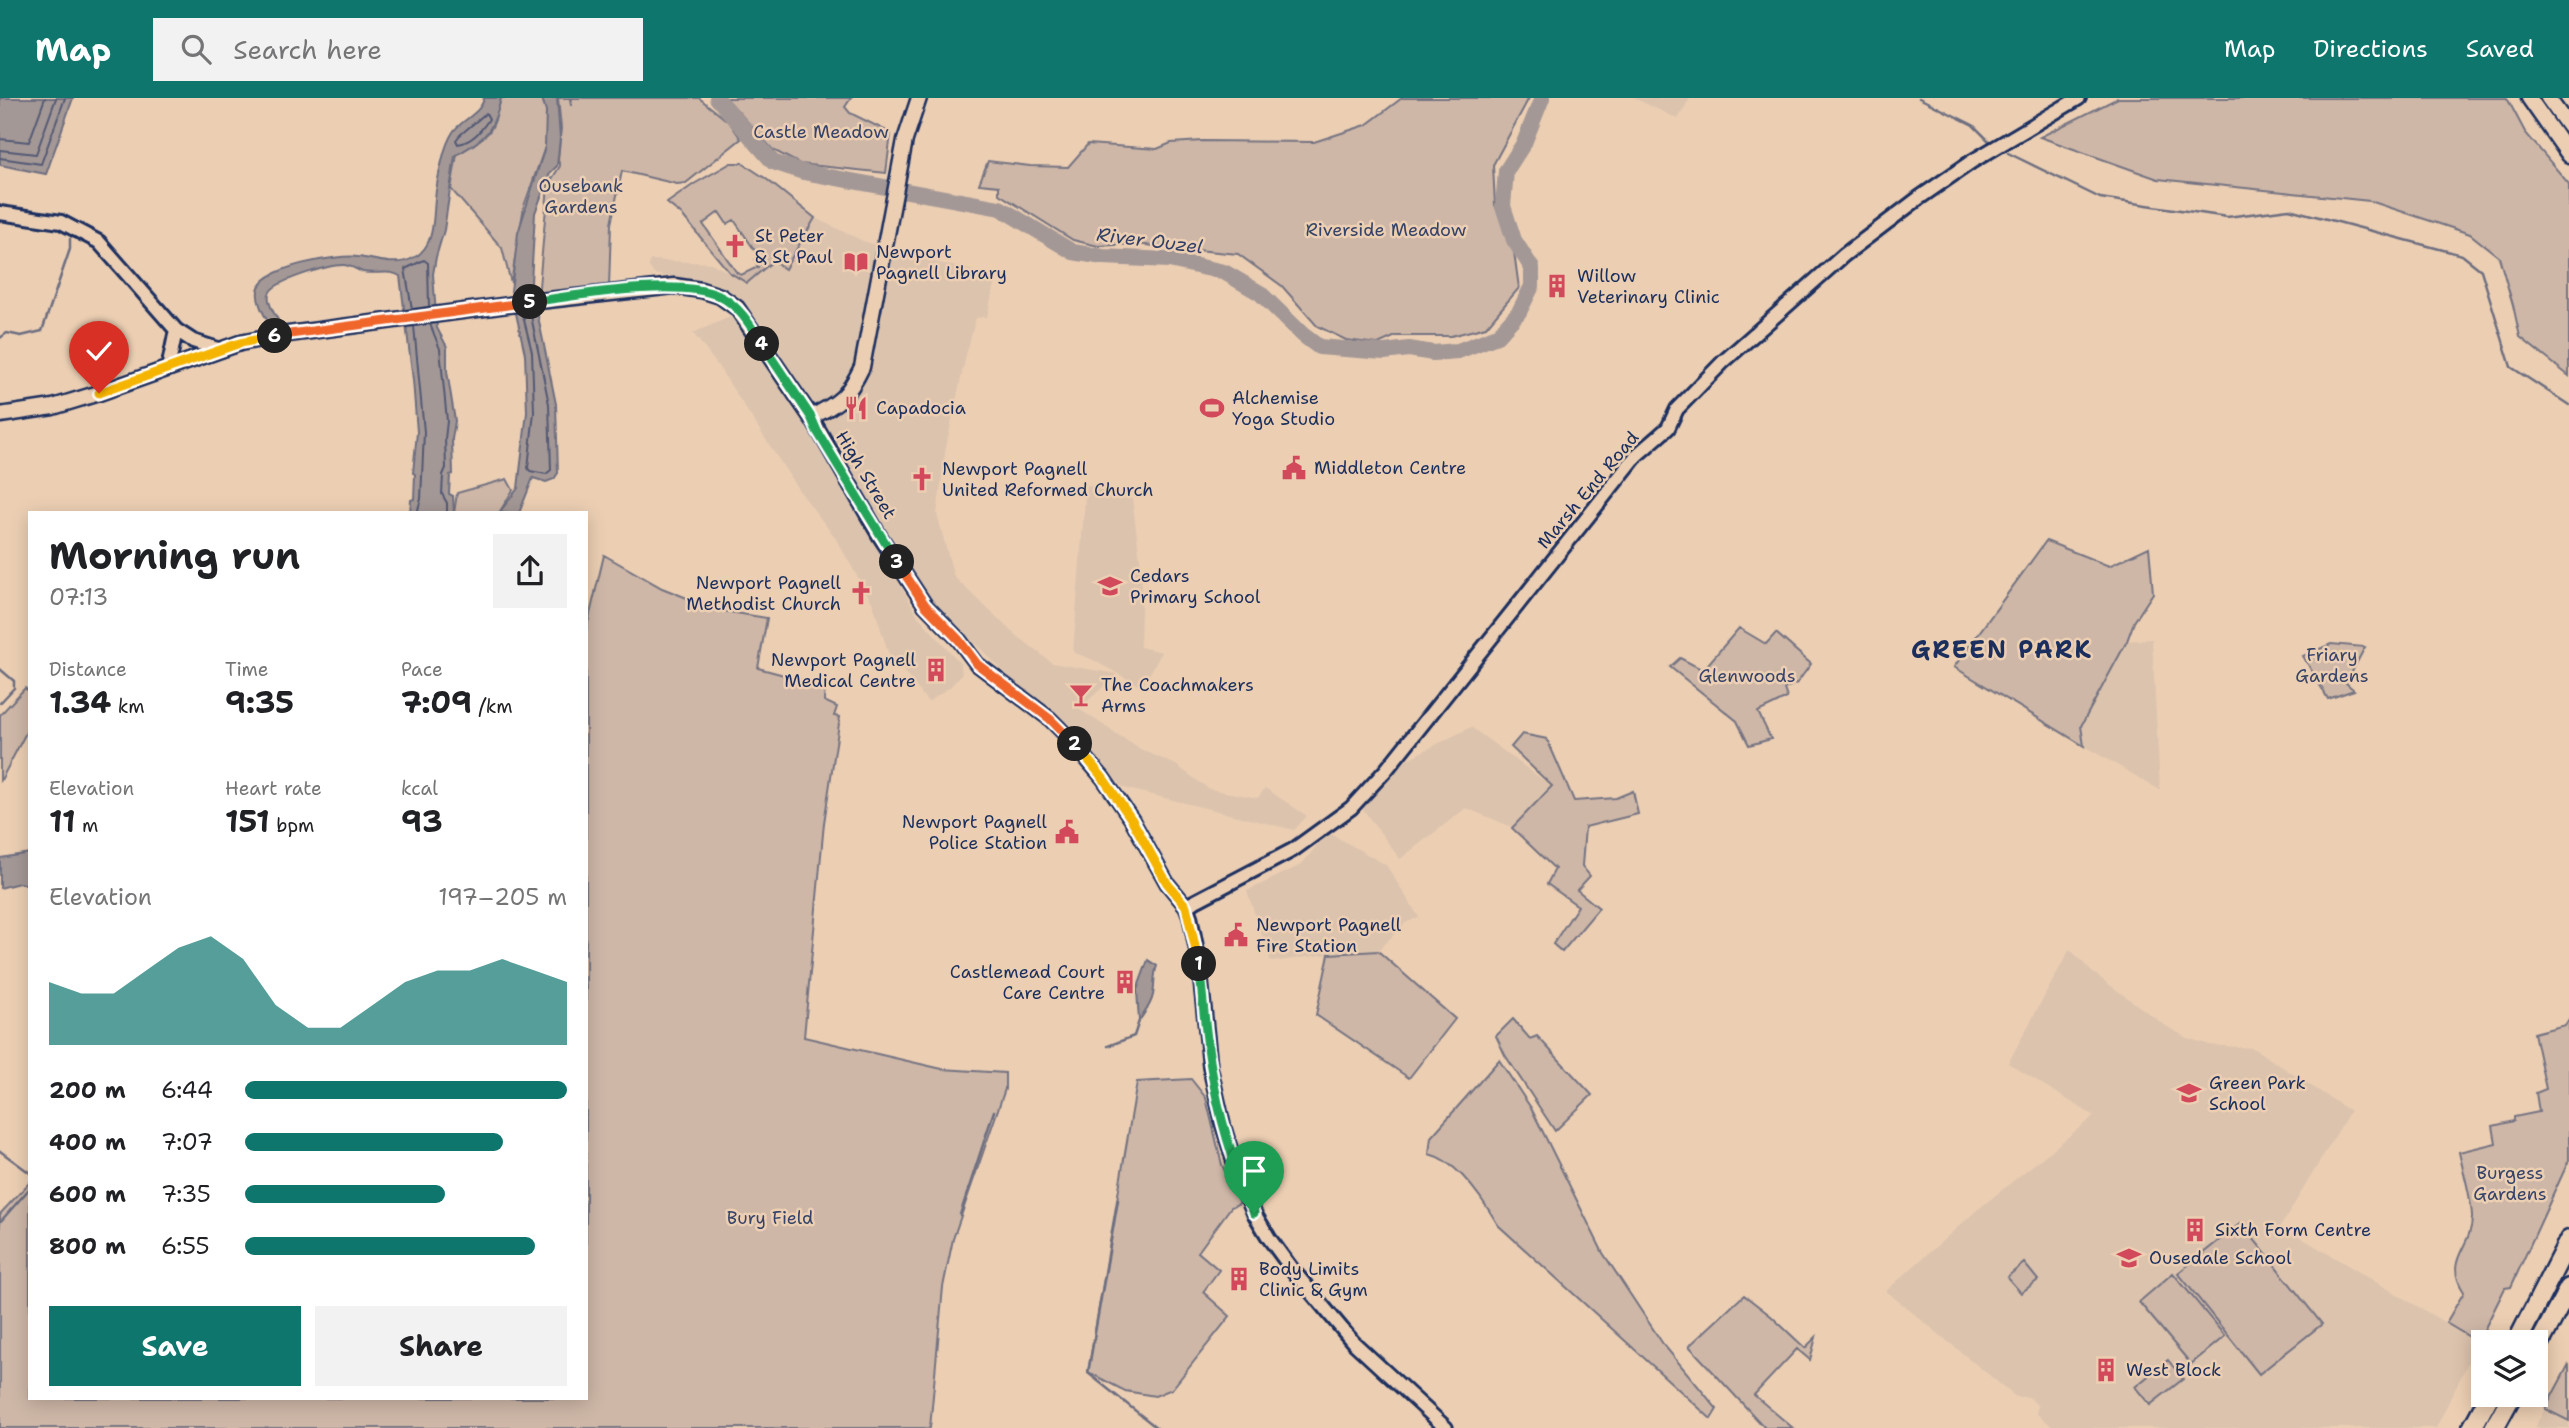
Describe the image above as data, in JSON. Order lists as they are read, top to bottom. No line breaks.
{"streets":{"main road":["High Street"],"street":["Marsh End Road"]},"crossings":[["High Street","Marsh End Road"]],"districts":["GREEN PARK"],"water":["River Ouzel"],"parks":["Castle Meadow","Ousebank Gardens","Riverside Meadow","Friary Gardens","Glenwoods","Burgess Gardens","Bury Field"],"places":{"church":["St Peter & St Paul","Newport Pagnell United Reformed Church","Newport Pagnell Methodist Church"],"library":["Newport Pagnell Library"],"building":["Willow Veterinary Clinic","Newport Pagnell Medical Centre","Castlemead Court Care Centre","Sixth Form Centre","Body Limits Clinic & Gym","West Block"],"restaurant":["Capadocia"],"sports":["Alchemise Yoga Studio"],"public building":["Middleton Centre","Newport Pagnell Police Station","Newport Pagnell Fire Station"],"school or university":["Cedars Primary School","Green Park School","Ousedale School"],"bar":["The Coachmakers Arms"]},"page":{"header":"Map","search":"Search here","nav":["Map","Directions","Saved"],"pins":["5","6","4","3","2","1"],"heading":["Morning run","07:13"],"stats":[["Distance","1.34 km"],["Time","9:35"],["Pace","7:09 /km"],["Elevation","11 m"],["Heart rate","151 bpm"],["kcal","93"]],"chart":["Elevation","197–205 m"],"list":[{"name":"200 m","note":"6:44"},{"name":"400 m","note":"7:07"},{"name":"600 m","note":"7:35"},{"name":"800 m","note":"6:55"}],"buttons":["Save","Share"]}}
